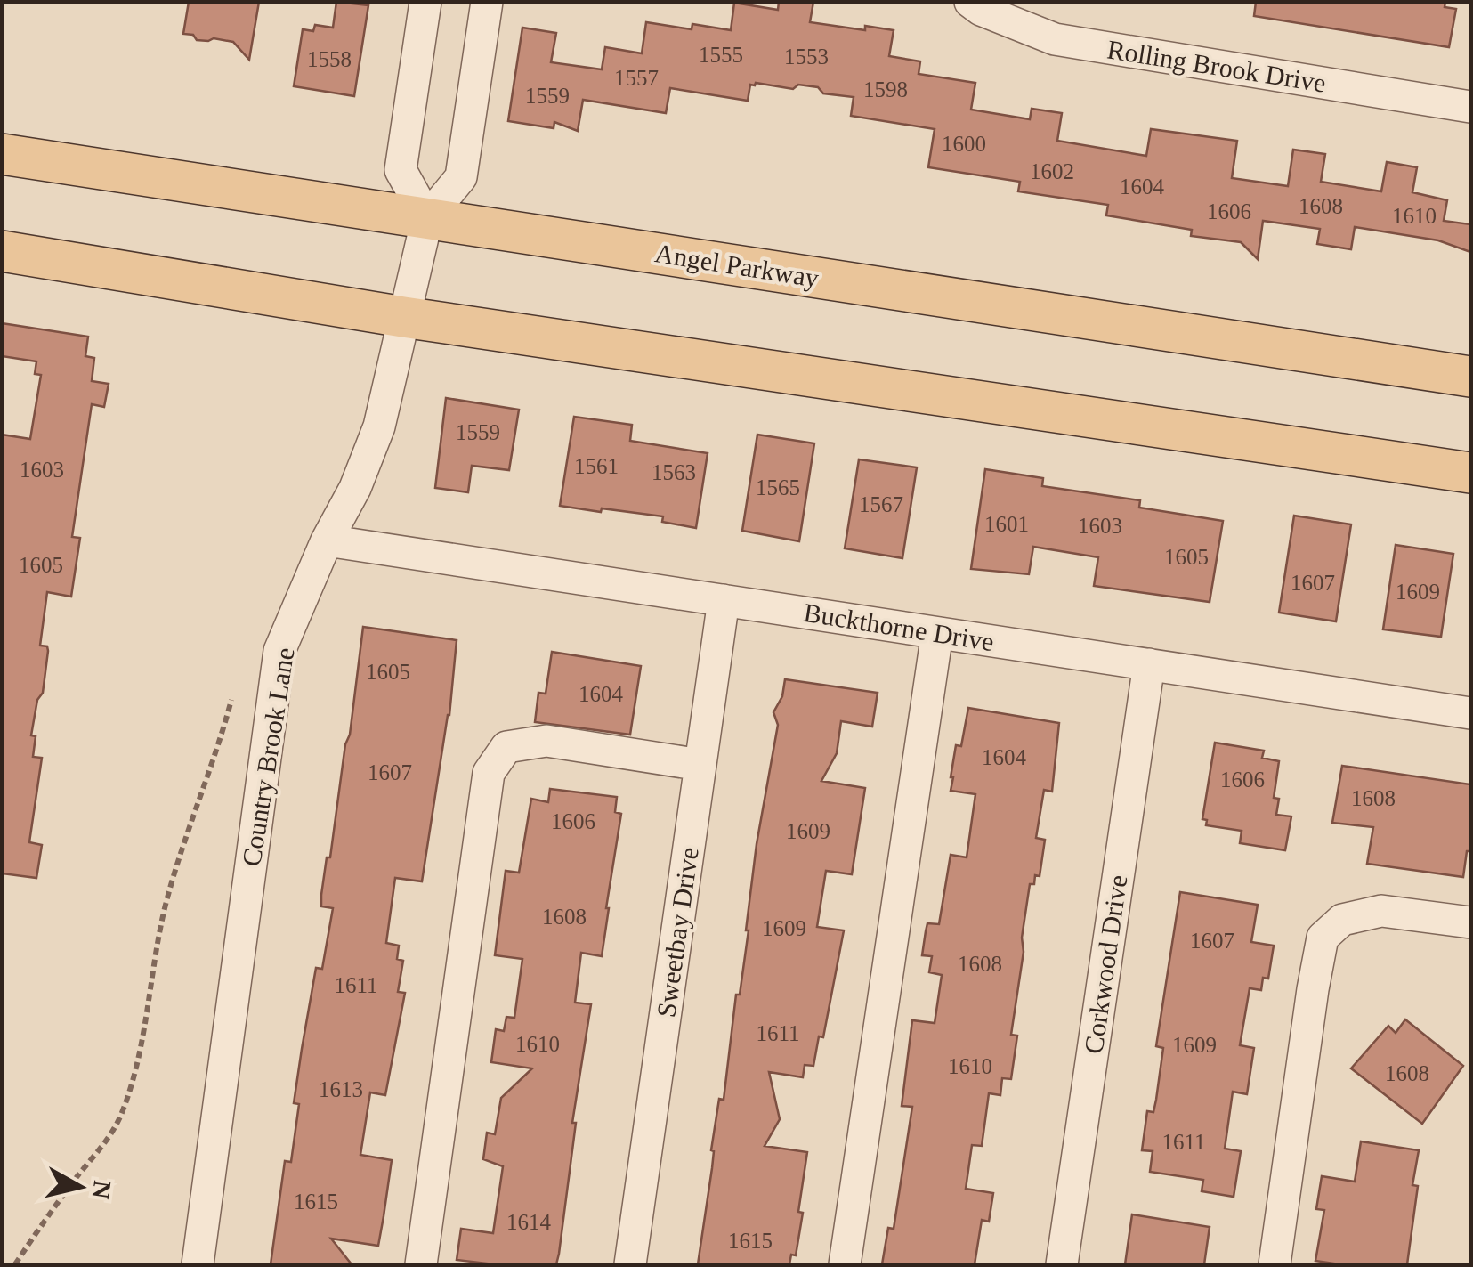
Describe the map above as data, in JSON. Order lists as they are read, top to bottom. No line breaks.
{"streets":{"main road":["Angel Parkway"],"street":["Rolling Brook Drive","Buckthorne Drive","Country Brook Lane","Sweetbay Drive","Corkwood Drive"]},"crossings":[["Angel Parkway","Country Brook Lane"],["Buckthorne Drive","Country Brook Lane"],["Buckthorne Drive","Sweetbay Drive"],["Buckthorne Drive","Corkwood Drive"]],"house_numbers":["1555","1553","1558","1557","1598","1559","1600","1602","1604","1608","1606","1610","1559","1561","1603","1563","1565","1567","1601","1603","1605","1605","1607","1609","1605","1604","1604","1607","1606","1608","1606","1609","1608","1609","1607","1608","1611","1611","1610","1609","1610","1608","1613","1611","1615","1614","1615"],"north":"right"}
